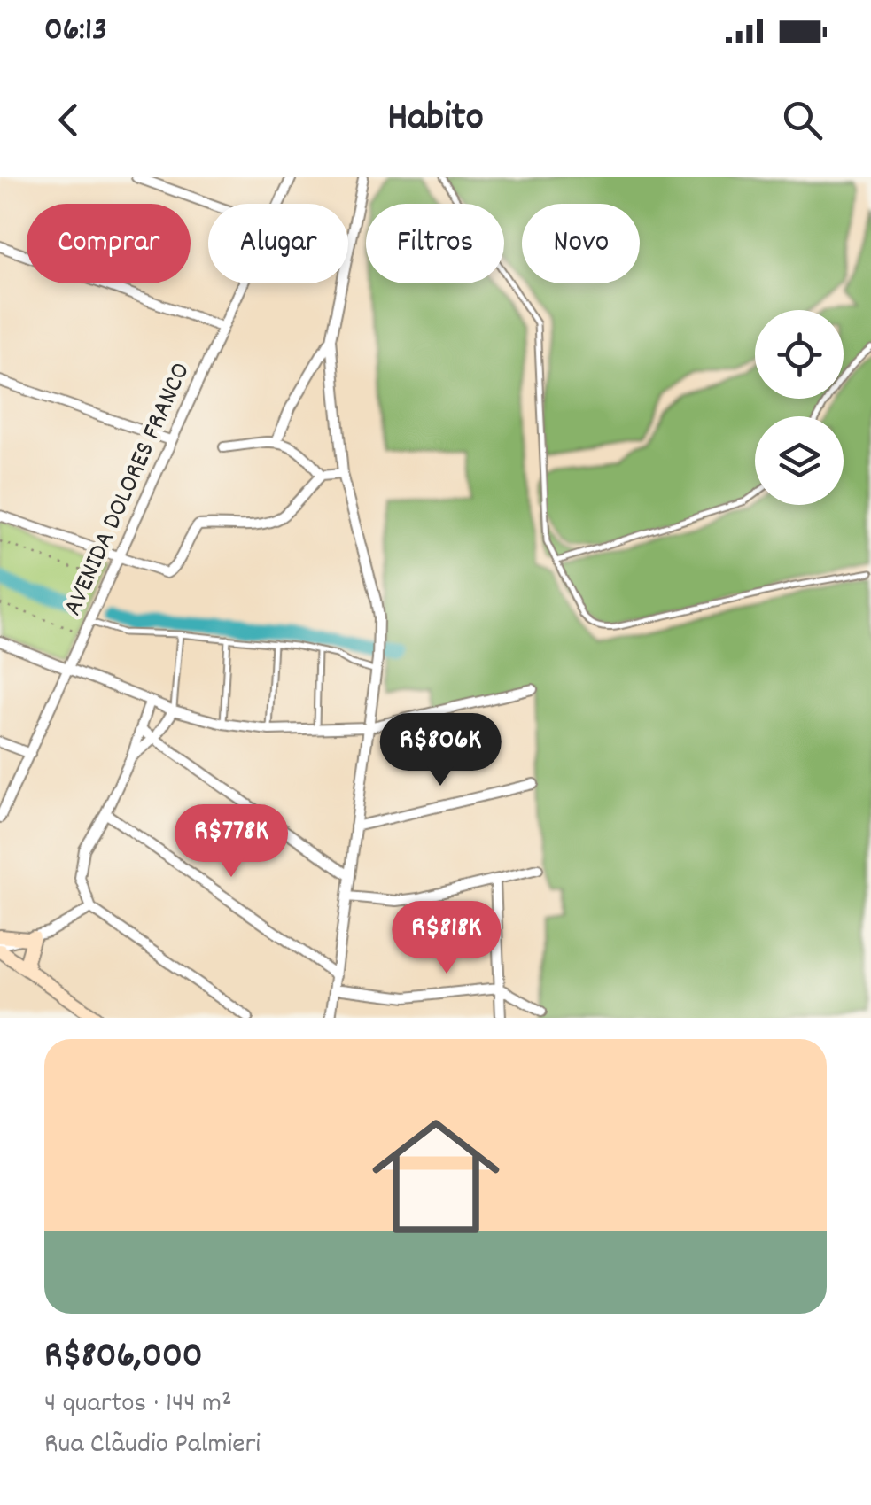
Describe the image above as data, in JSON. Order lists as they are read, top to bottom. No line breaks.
{"streets":{"street":["AVENIDA DOLORES FRANCO"]},"page":{"status":"06:13","header":"Habito","chip":["Comprar","Alugar","Filtros","Novo"],"price":["R$806K","R$778K","R$818K"],"list":[{"name":"R$806,000","note":"4 quartos · 144 m² · Rua Clãudio Palmieri"}]}}
